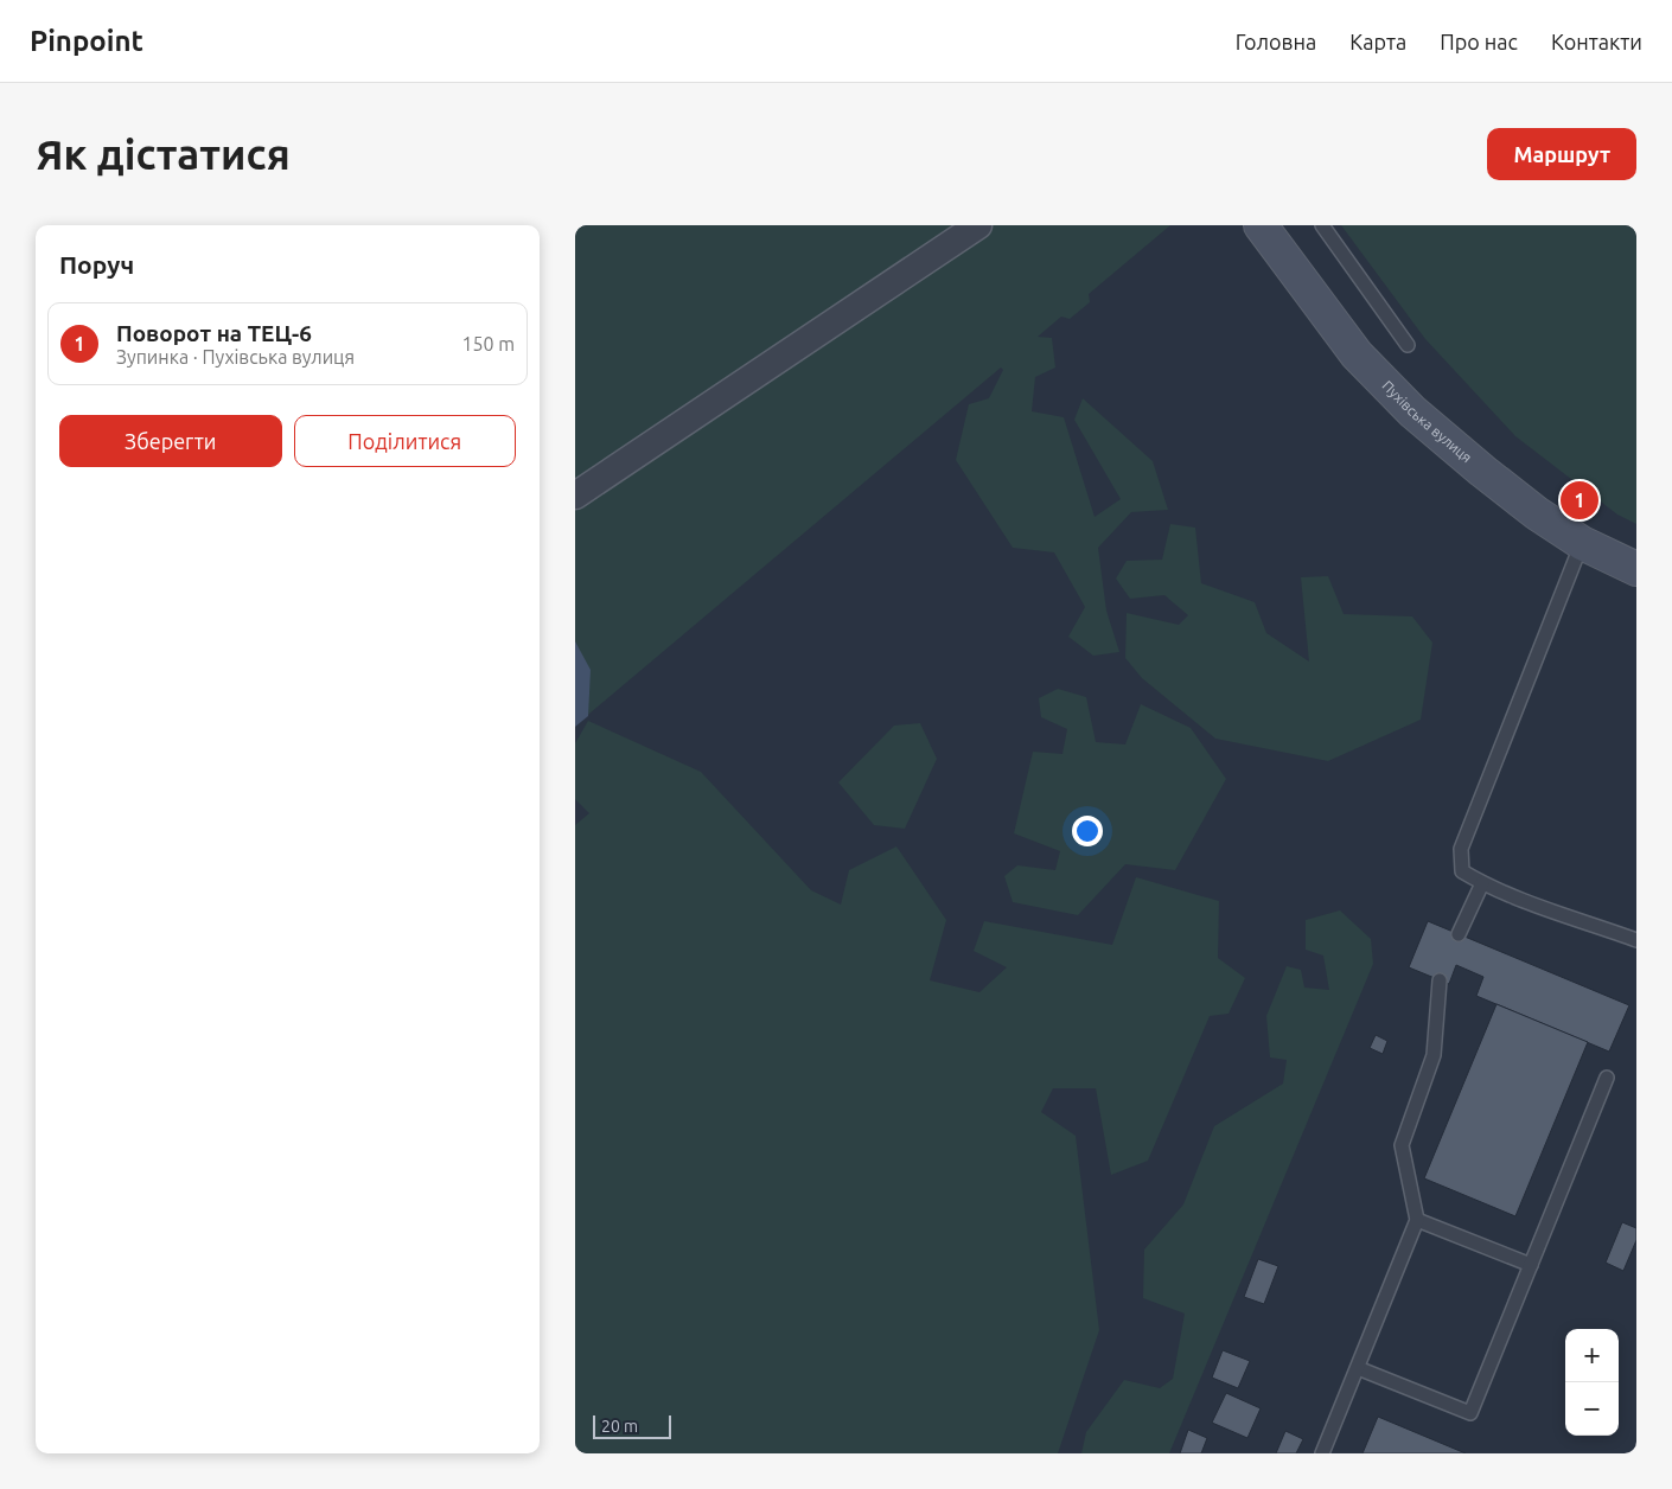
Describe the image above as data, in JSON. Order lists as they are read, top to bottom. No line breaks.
{"streets":{"street":["Пухівська вулиця"]},"scale_bar":"20 m","page":{"header":"Pinpoint","nav":["Головна","Карта","Про нас","Контакти"],"buttons":["Маршрут",["Зберегти","Поділитися"]],"title":"Як дістатися","heading":"Поруч","list":[{"mark":"1","name":"Поворот на ТЕЦ-6","note":"Зупинка · Пухівська вулиця","value":"150 m"}],"pins":"1","map_buttons":["+","−"],"scale":"20 m"}}
